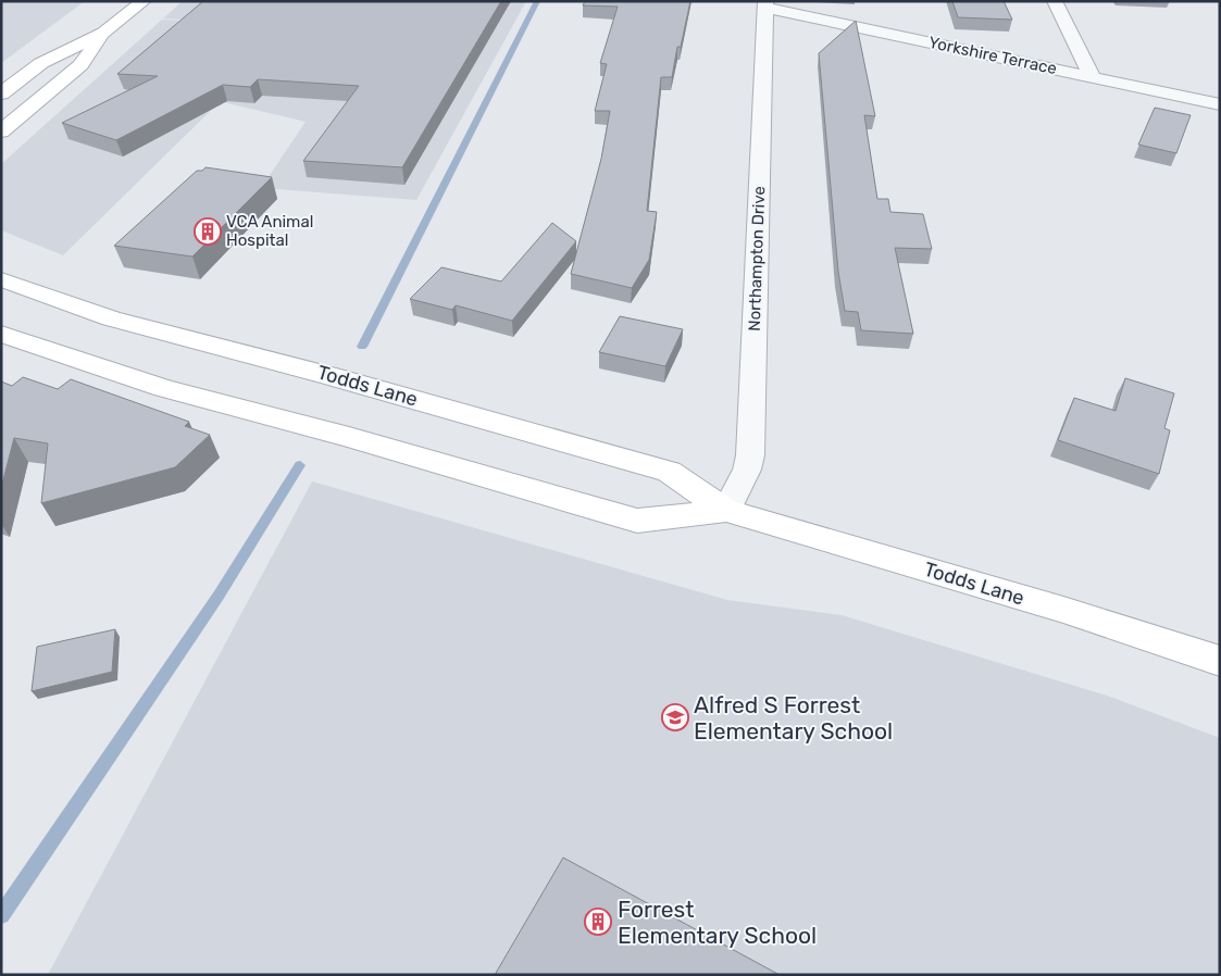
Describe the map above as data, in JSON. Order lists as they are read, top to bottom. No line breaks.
{"streets":{"main road":["Todds Lane"],"street":["Yorkshire Terrace","Northampton Drive"]},"crossings":[["Yorkshire Terrace","Northampton Drive"],["Northampton Drive","Todds Lane"]],"places":{"building":["VCA Animal Hospital","Forrest Elementary School"],"school or university":["Alfred S Forrest Elementary School"]}}
